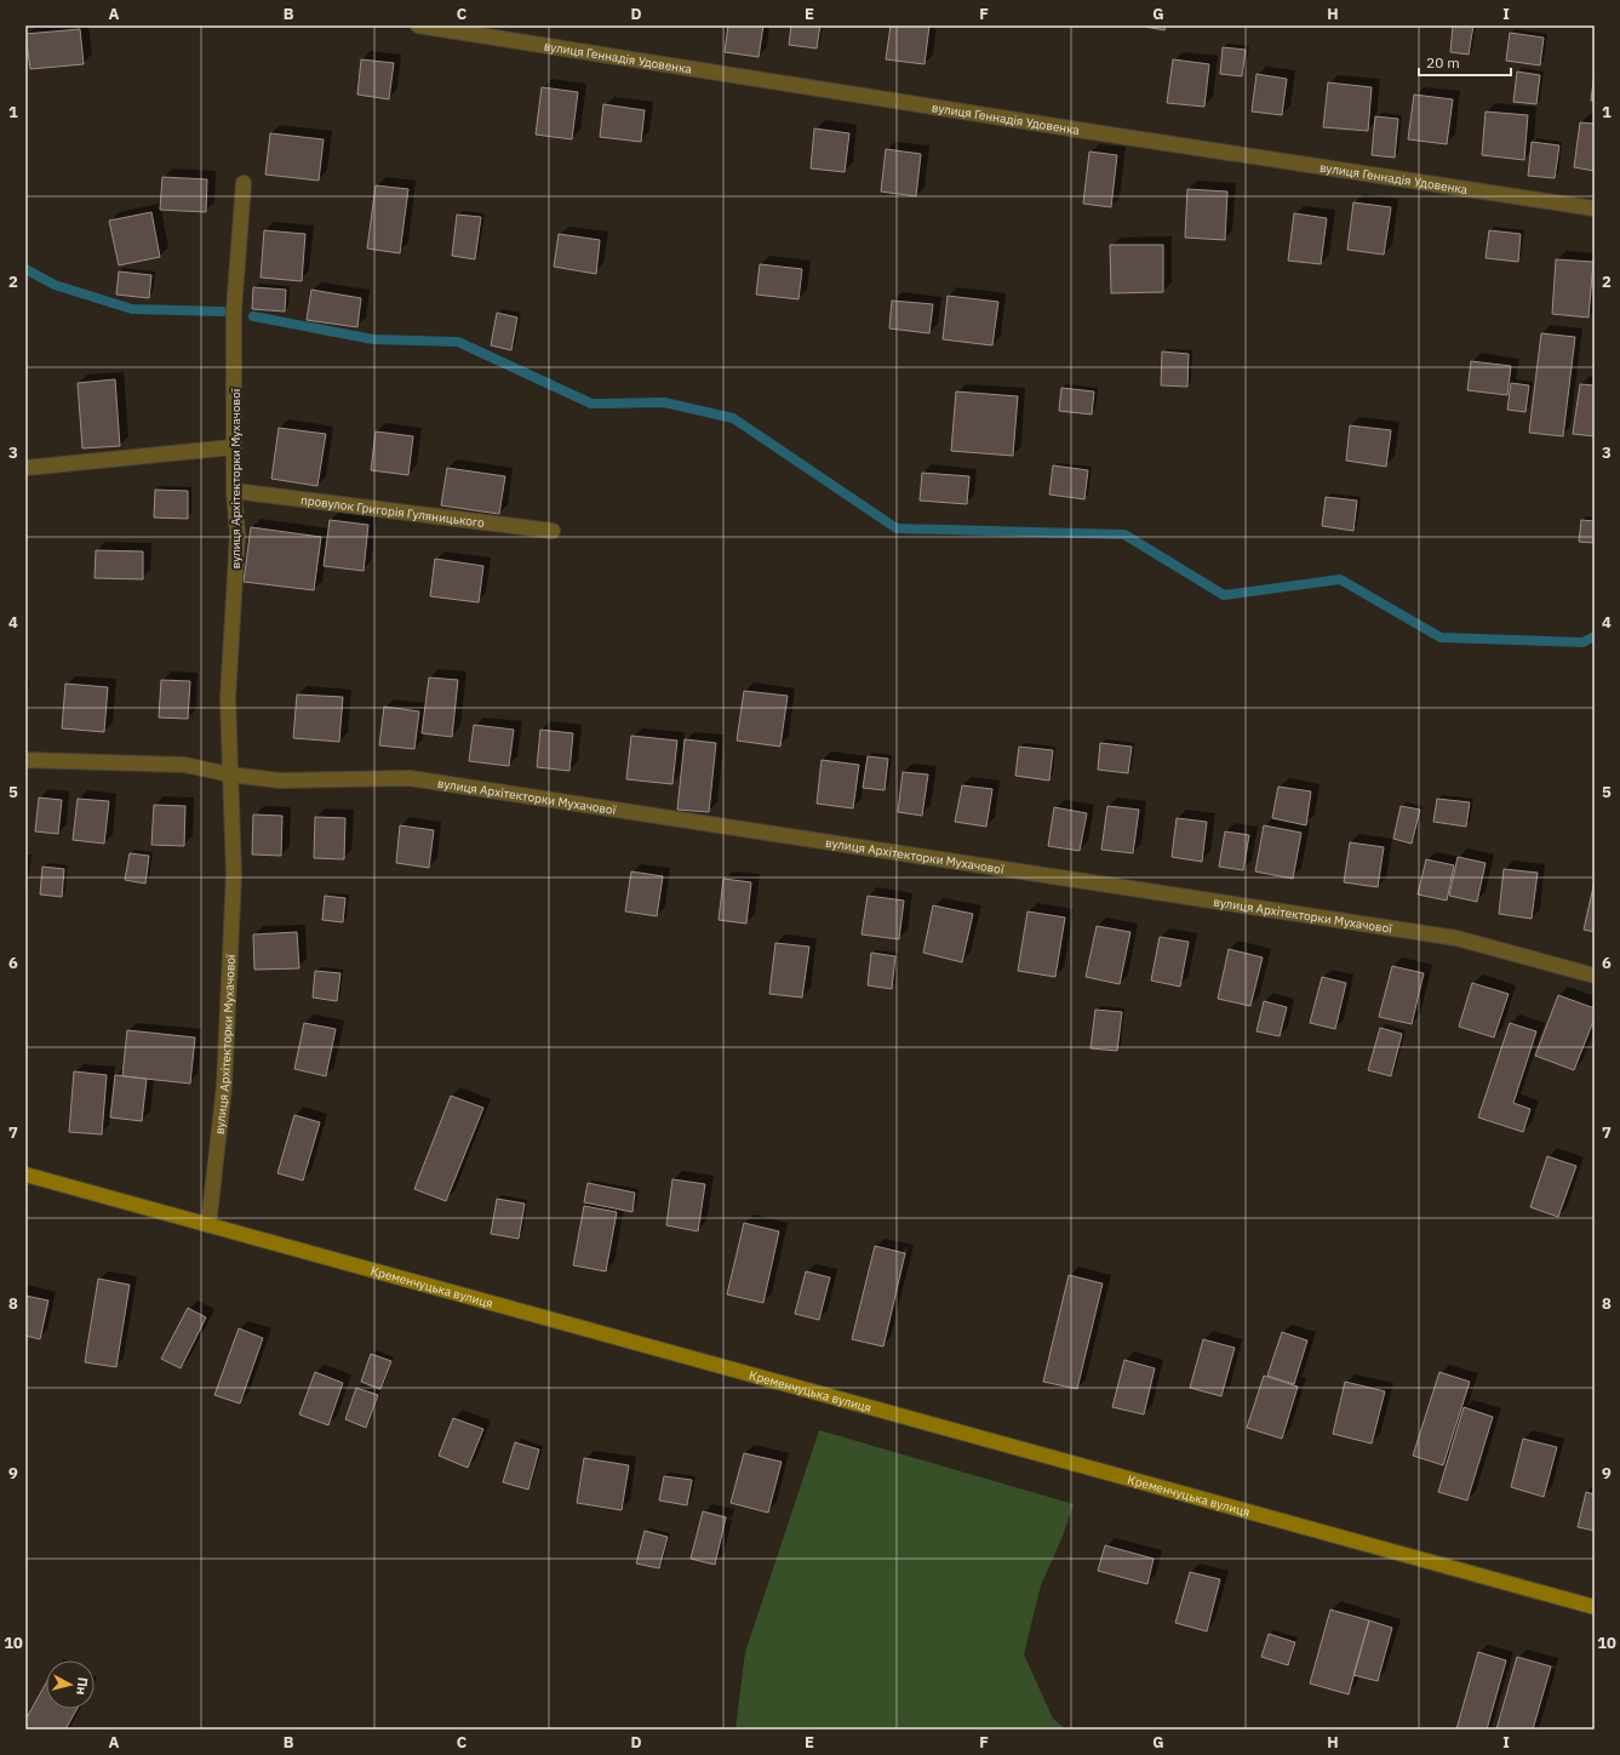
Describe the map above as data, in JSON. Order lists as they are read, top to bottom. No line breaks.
{"streets":{"street":["вулиця Геннадія Удовенка","вулиця Архітекторки Мухачової","провулок Григорія Гуляницького","Кременчуцька вулиця"]},"crossings":[["вулиця Архітекторки Мухачової","провулок Григорія Гуляницького"],["вулиця Архітекторки Мухачової","Кременчуцька вулиця"]],"scale_bar":"20 m","north":"right","grid":{"columns":["A","B","C","D","E","F","G","H","I"],"rows":["1","2","3","4","5","6","7","8","9","10"]}}
